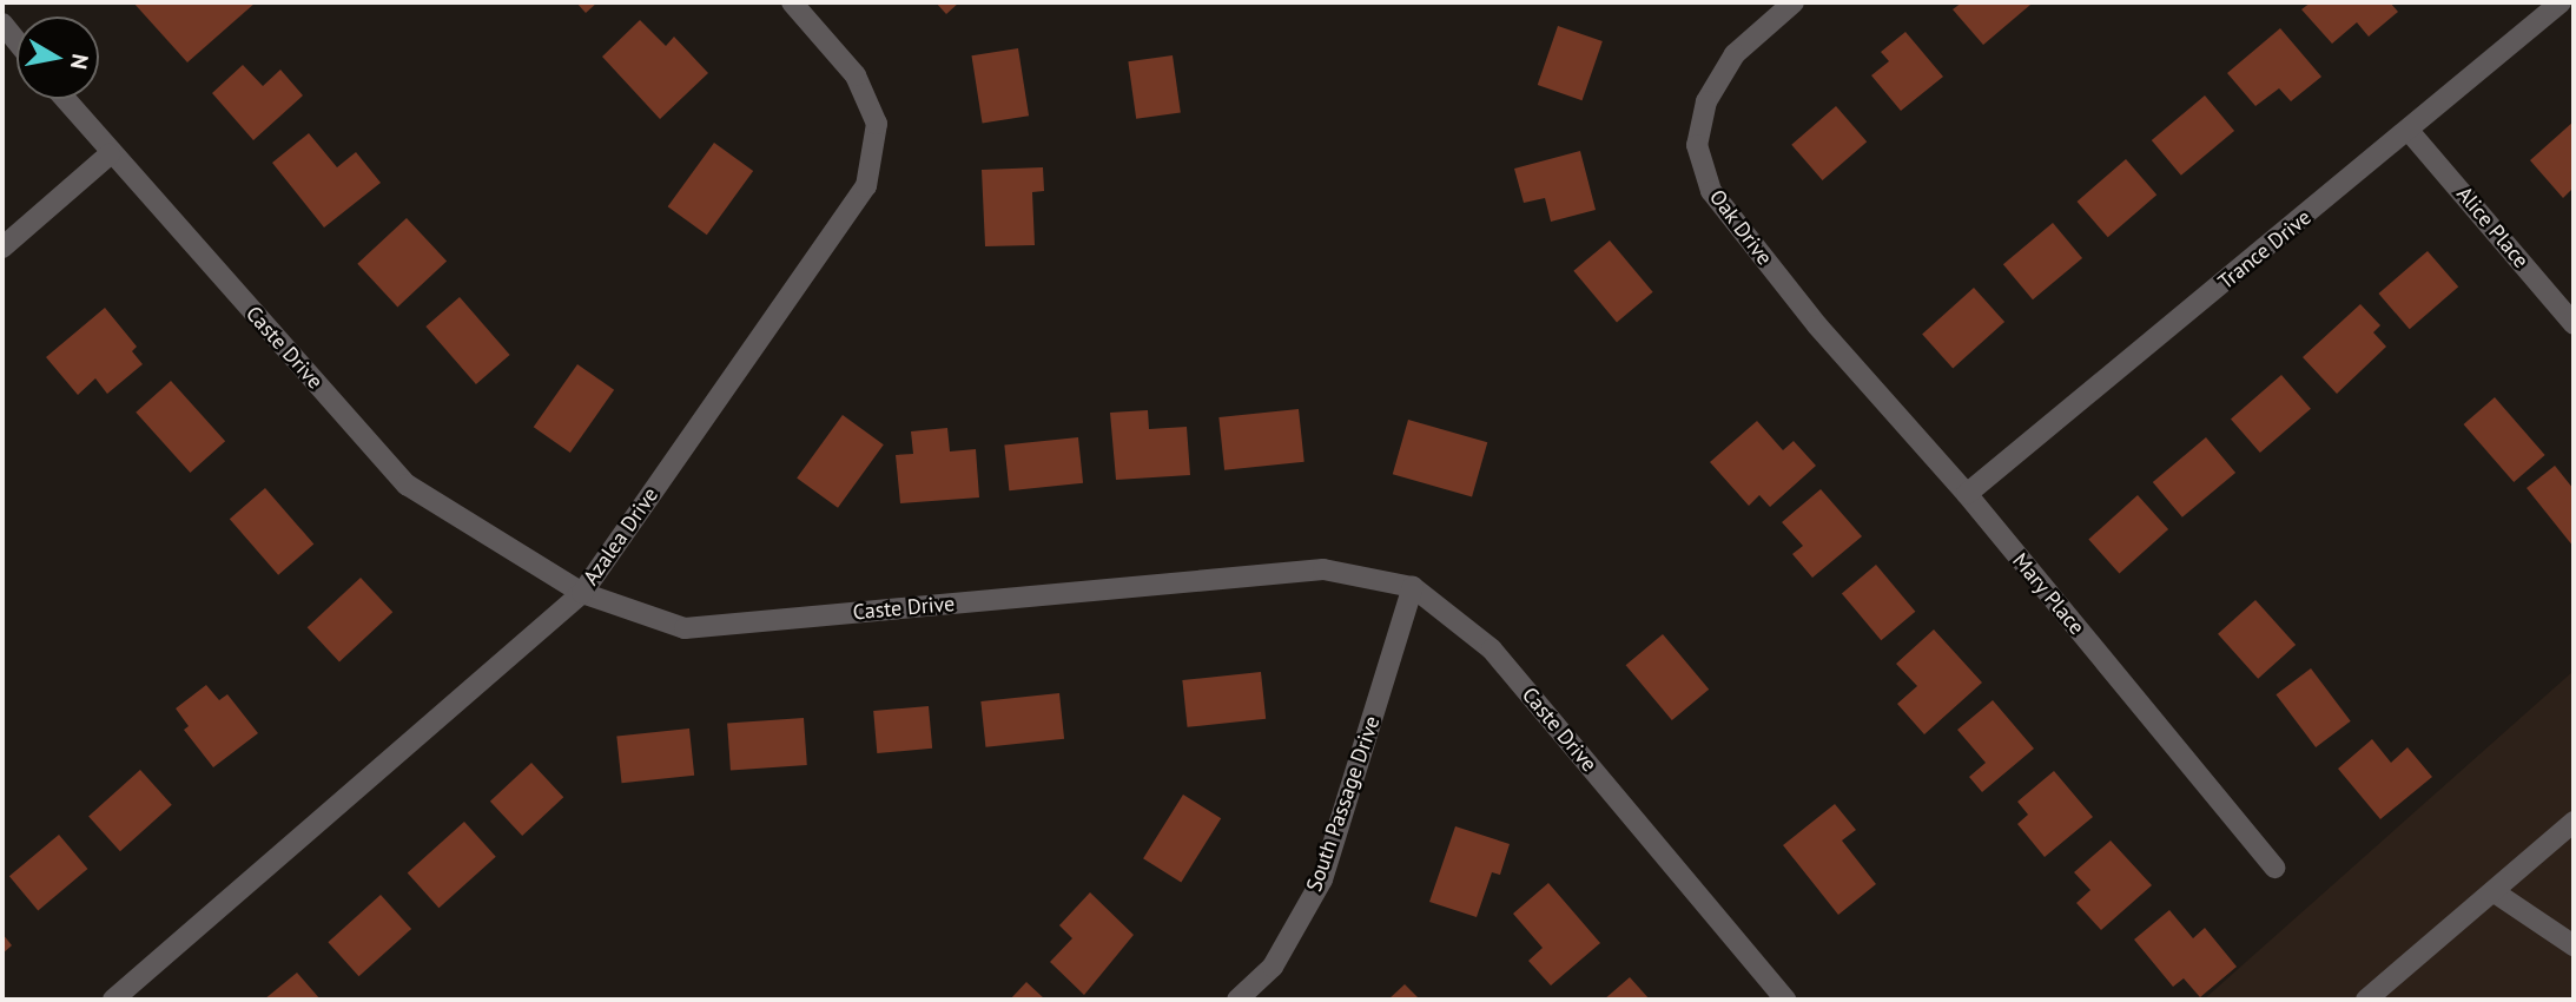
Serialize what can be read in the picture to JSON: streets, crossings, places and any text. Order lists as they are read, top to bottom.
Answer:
{
  "streets": {
    "street": [
      "Oak Drive",
      "Alice Place",
      "Trance Drive",
      "Caste Drive",
      "Azalea Drive",
      "Mary Place",
      "South Passage Drive"
    ]
  },
  "crossings": [
    ["Oak Drive", "Mary Place"],
    ["Alice Place", "Trance Drive"],
    ["Trance Drive", "Mary Place"],
    ["Caste Drive", "Azalea Drive"],
    ["Caste Drive", "South Passage Drive"]
  ],
  "north": "right"
}
